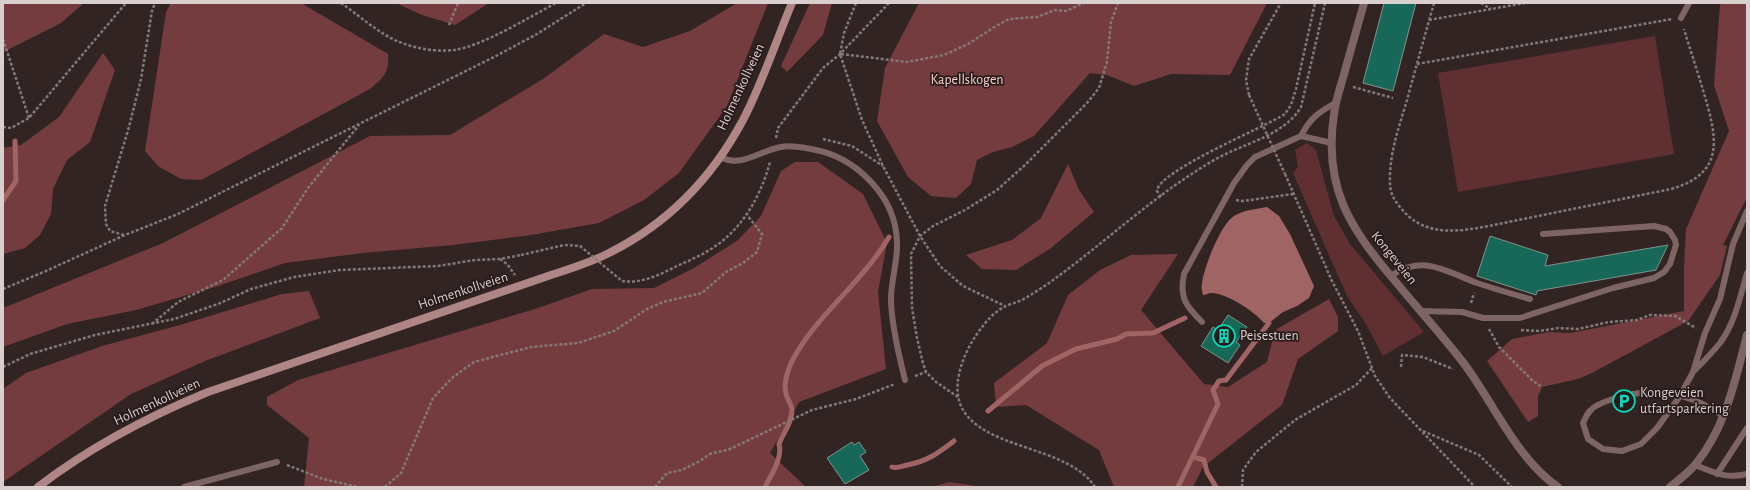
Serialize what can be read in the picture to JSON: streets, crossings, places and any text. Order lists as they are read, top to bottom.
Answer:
{
  "streets": {
    "main road": ["Holmenkollveien"],
    "street": ["Kongeveien"]
  },
  "parks": ["Kapellskogen"],
  "places": {
    "building": ["Peisestuen"],
    "parking": ["Kongeveien utfartsparkering"]
  }
}
